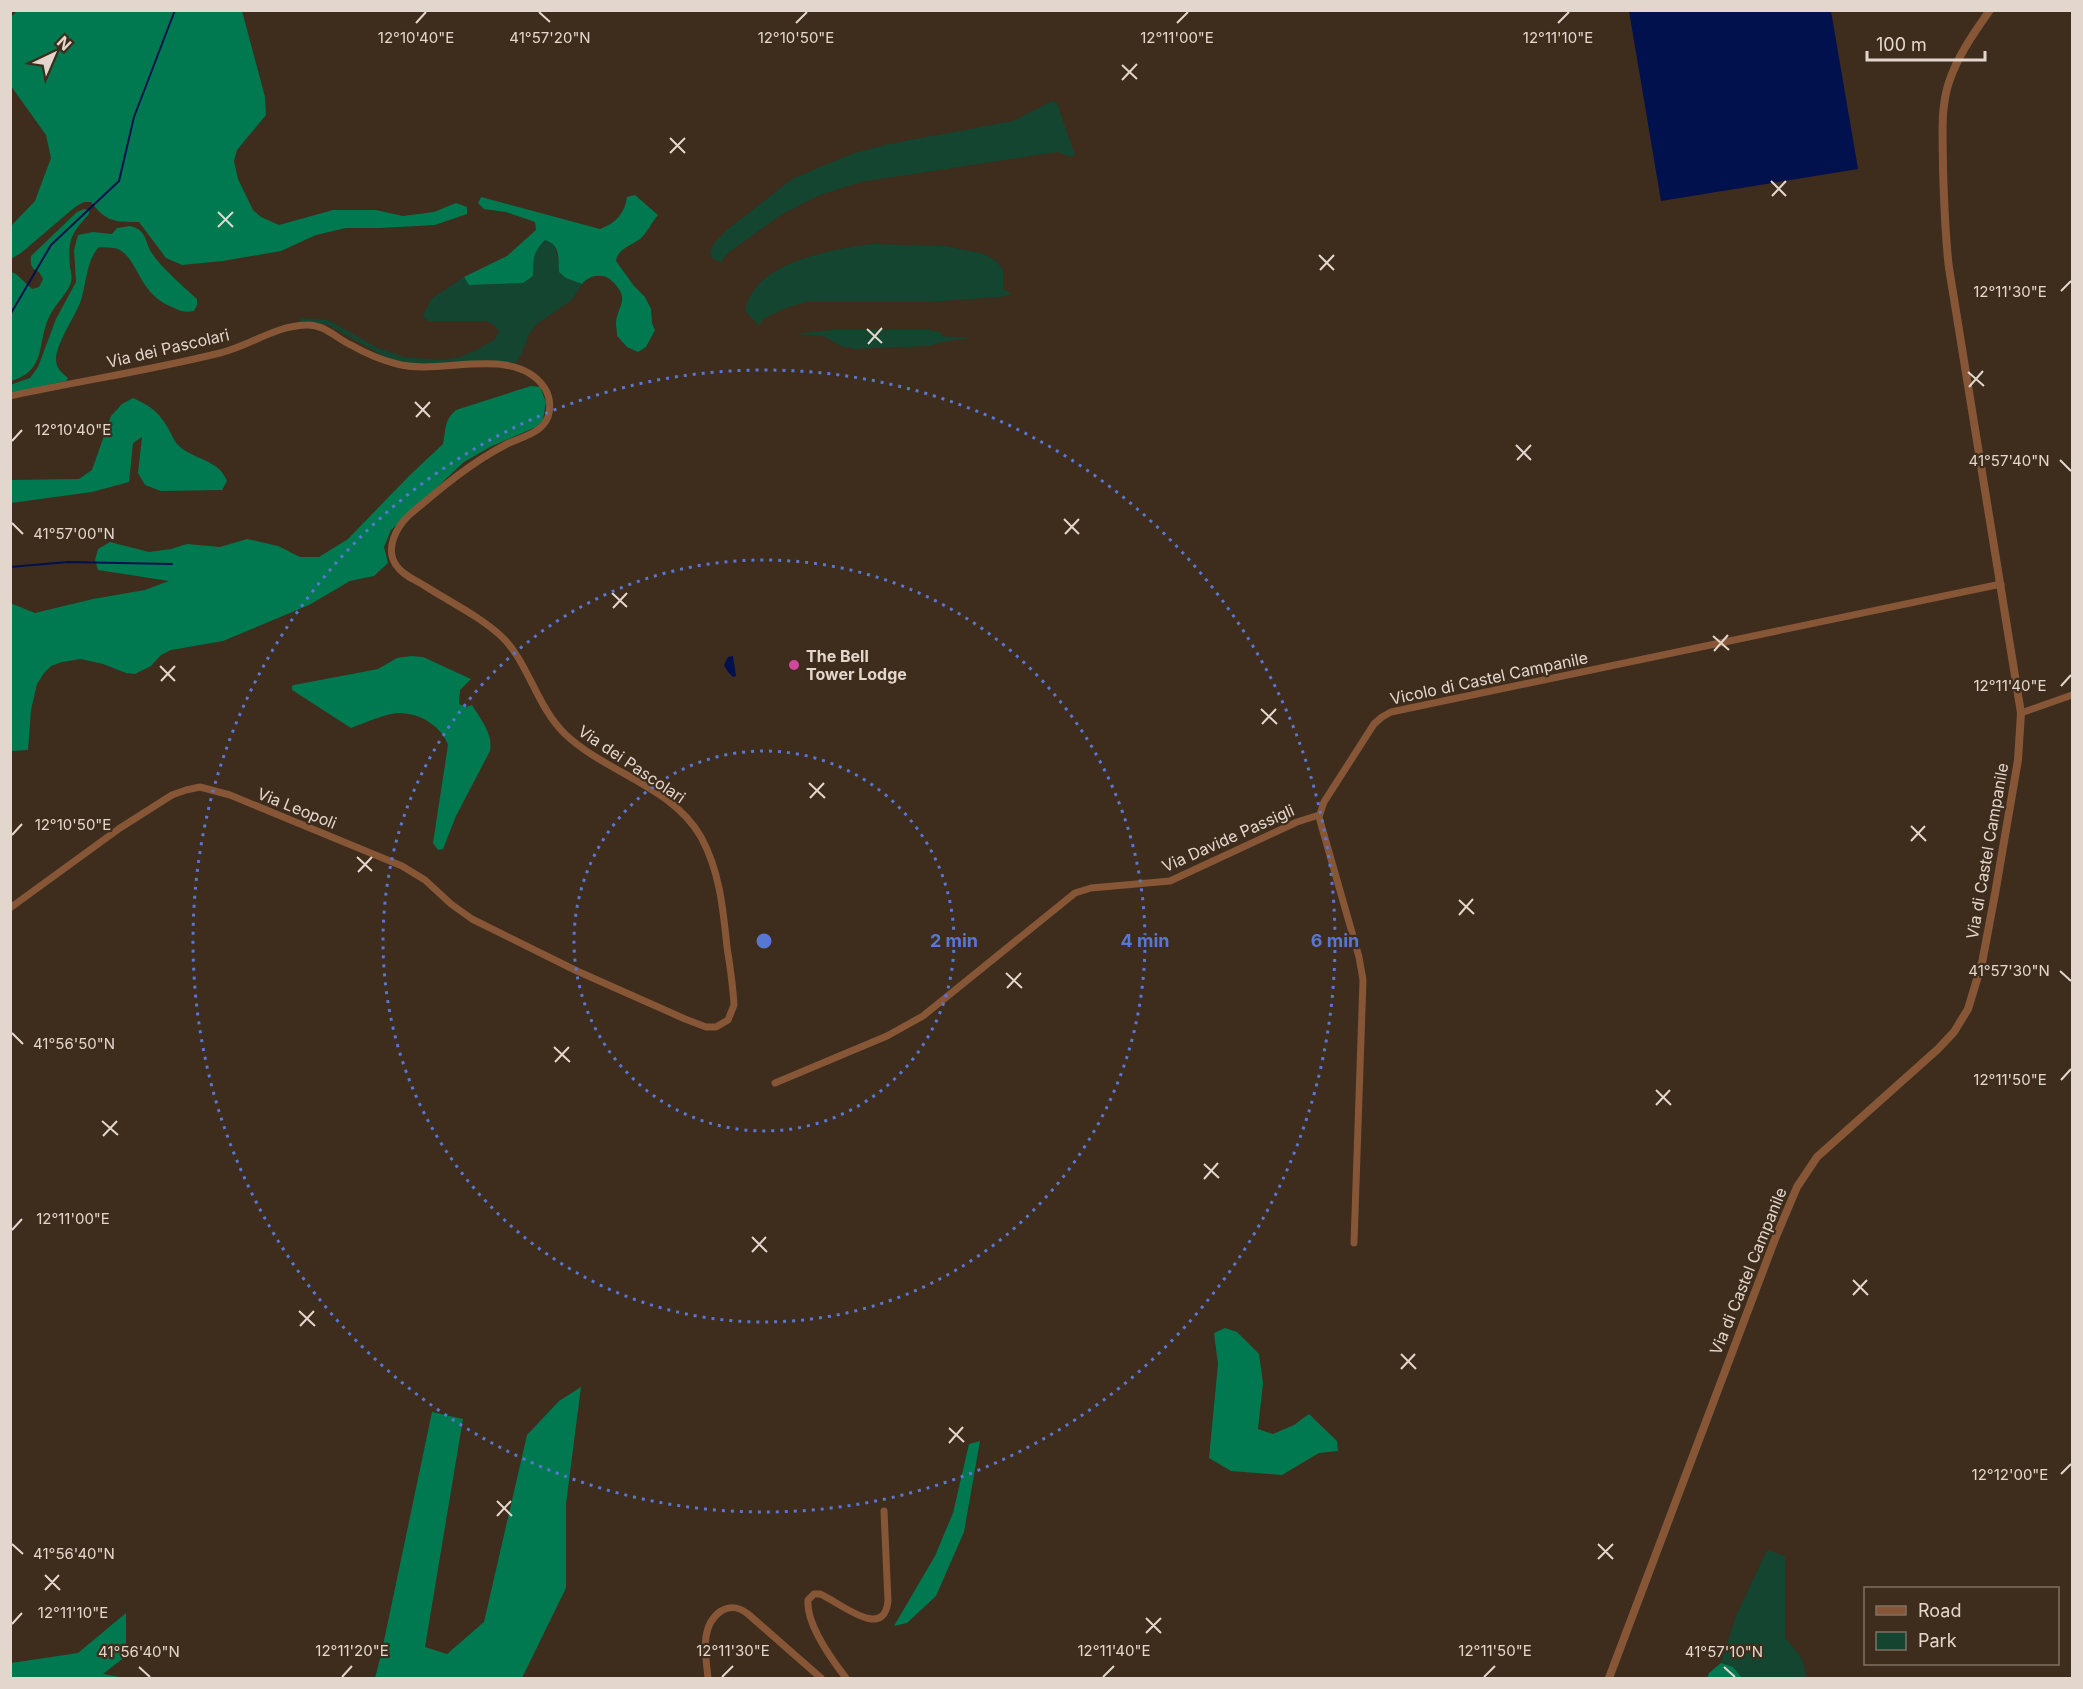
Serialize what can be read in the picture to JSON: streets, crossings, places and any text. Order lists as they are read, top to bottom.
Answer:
{
  "streets": {
    "street": [
      "Via dei Pascolari",
      "Vicolo di Castel Campanile",
      "Via Leopoli",
      "Via Davide Passigli",
      "Via di Castel Campanile"
    ]
  },
  "crossings": [
    ["Via dei Pascolari", "Via Leopoli"],
    ["Vicolo di Castel Campanile", "Via Davide Passigli"],
    ["Vicolo di Castel Campanile", "Via di Castel Campanile"]
  ],
  "places": ["The Bell Tower Lodge"],
  "legend": ["Road", "Park"],
  "scale_bar": "100 m",
  "north": "top right",
  "coordinates": [
    "41°57'20\"N",
    "12°10'40\"E",
    "12°10'50\"E",
    "12°11'00\"E",
    "12°11'10\"E",
    "12°11'30\"E",
    "41°57'40\"N",
    "41°57'00\"N",
    "12°11'40\"E",
    "41°57'30\"N",
    "41°56'50\"N",
    "12°11'50\"E",
    "12°12'00\"E",
    "41°56'40\"N",
    "12°11'20\"E",
    "41°57'10\"N"
  ],
  "rings": ["2 min", "4 min", "6 min"]
}
